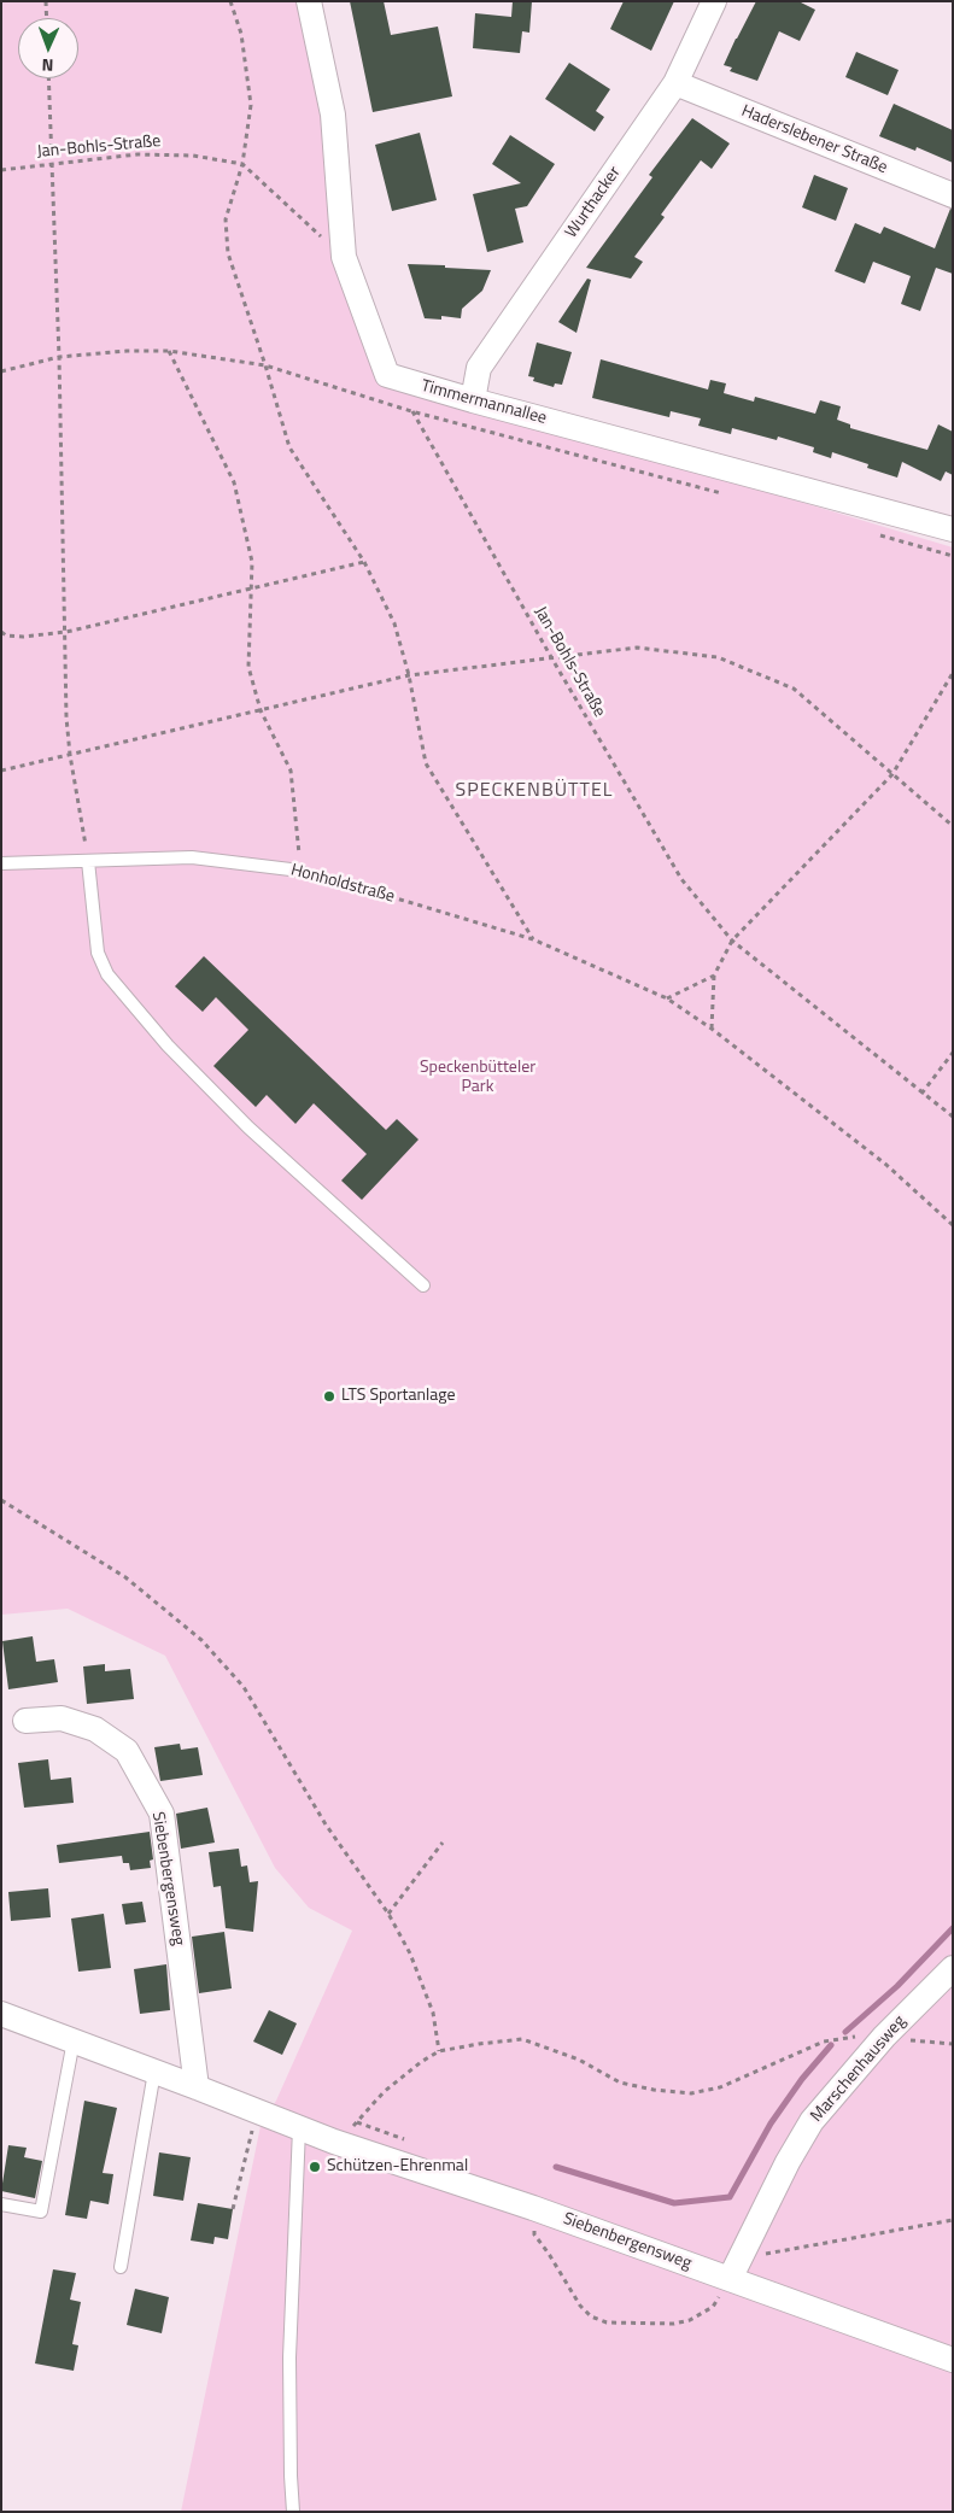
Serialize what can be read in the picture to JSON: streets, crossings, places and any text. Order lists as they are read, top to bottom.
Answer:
{
  "streets": {
    "street": [
      "Haderslebener Straße",
      "Wurthacker",
      "Timmermannallee",
      "Siebenbergensweg",
      "Marschenhausweg"
    ],
    "lane": ["Honholdstraße"],
    "path": ["Jan-Bohls-Straße"]
  },
  "crossings": [
    ["Haderslebener Straße", "Wurthacker"],
    ["Wurthacker", "Timmermannallee"],
    ["Siebenbergensweg", "Marschenhausweg"]
  ],
  "districts": ["SPECKENBÜTTEL"],
  "parks": ["Speckenbütteler Park"],
  "places": ["LTS Sportanlage", "Schützen-Ehrenmal"],
  "north": "bottom"
}
